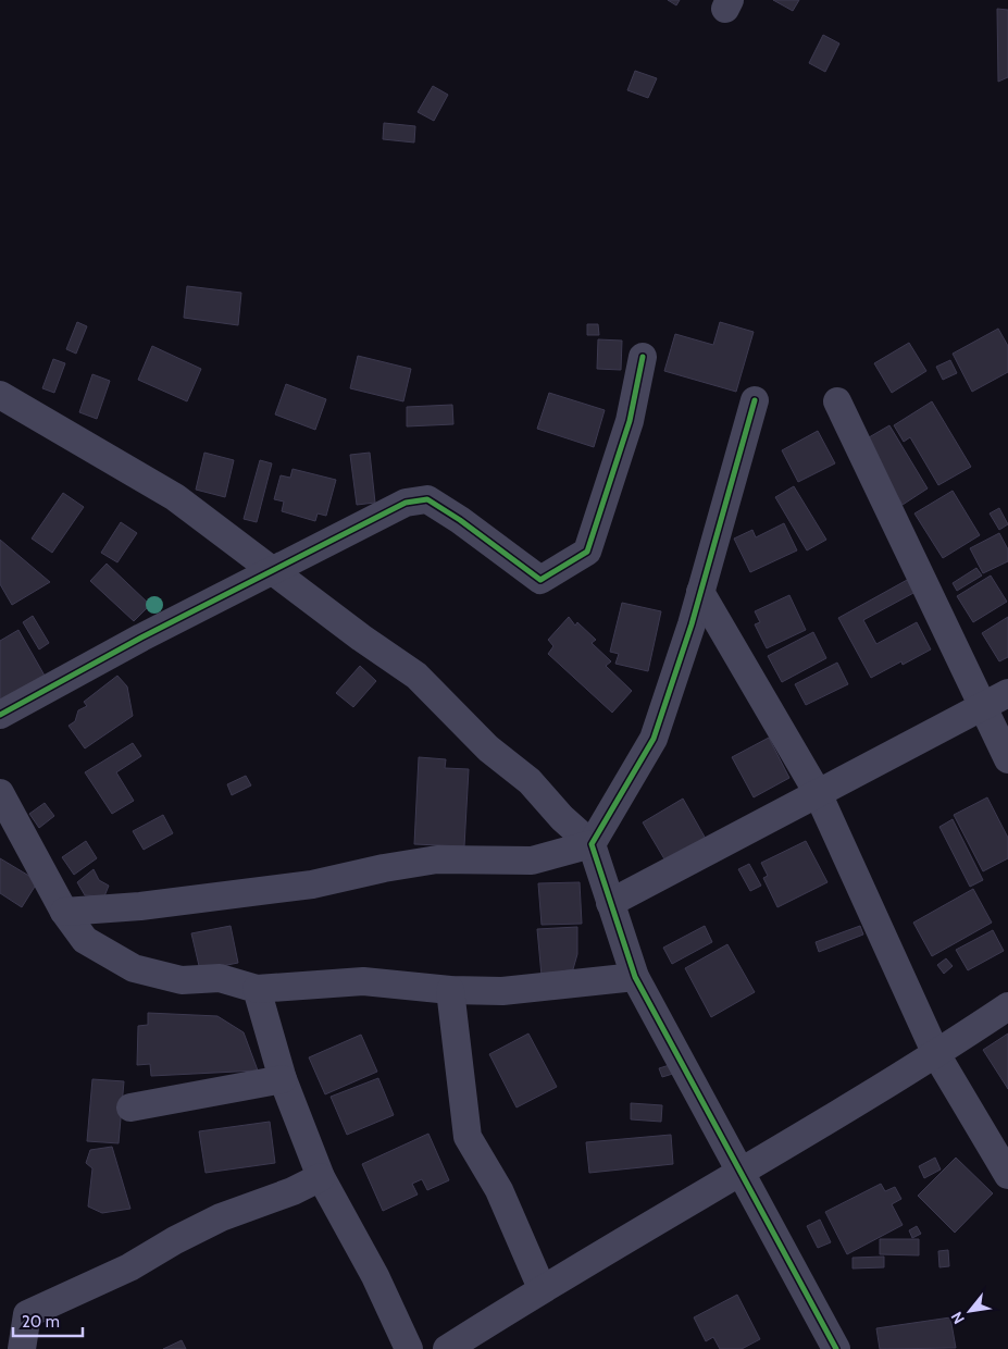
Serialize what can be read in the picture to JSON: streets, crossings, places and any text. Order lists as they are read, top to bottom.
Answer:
{
  "scale_bar": "20 m",
  "north": "bottom left"
}
